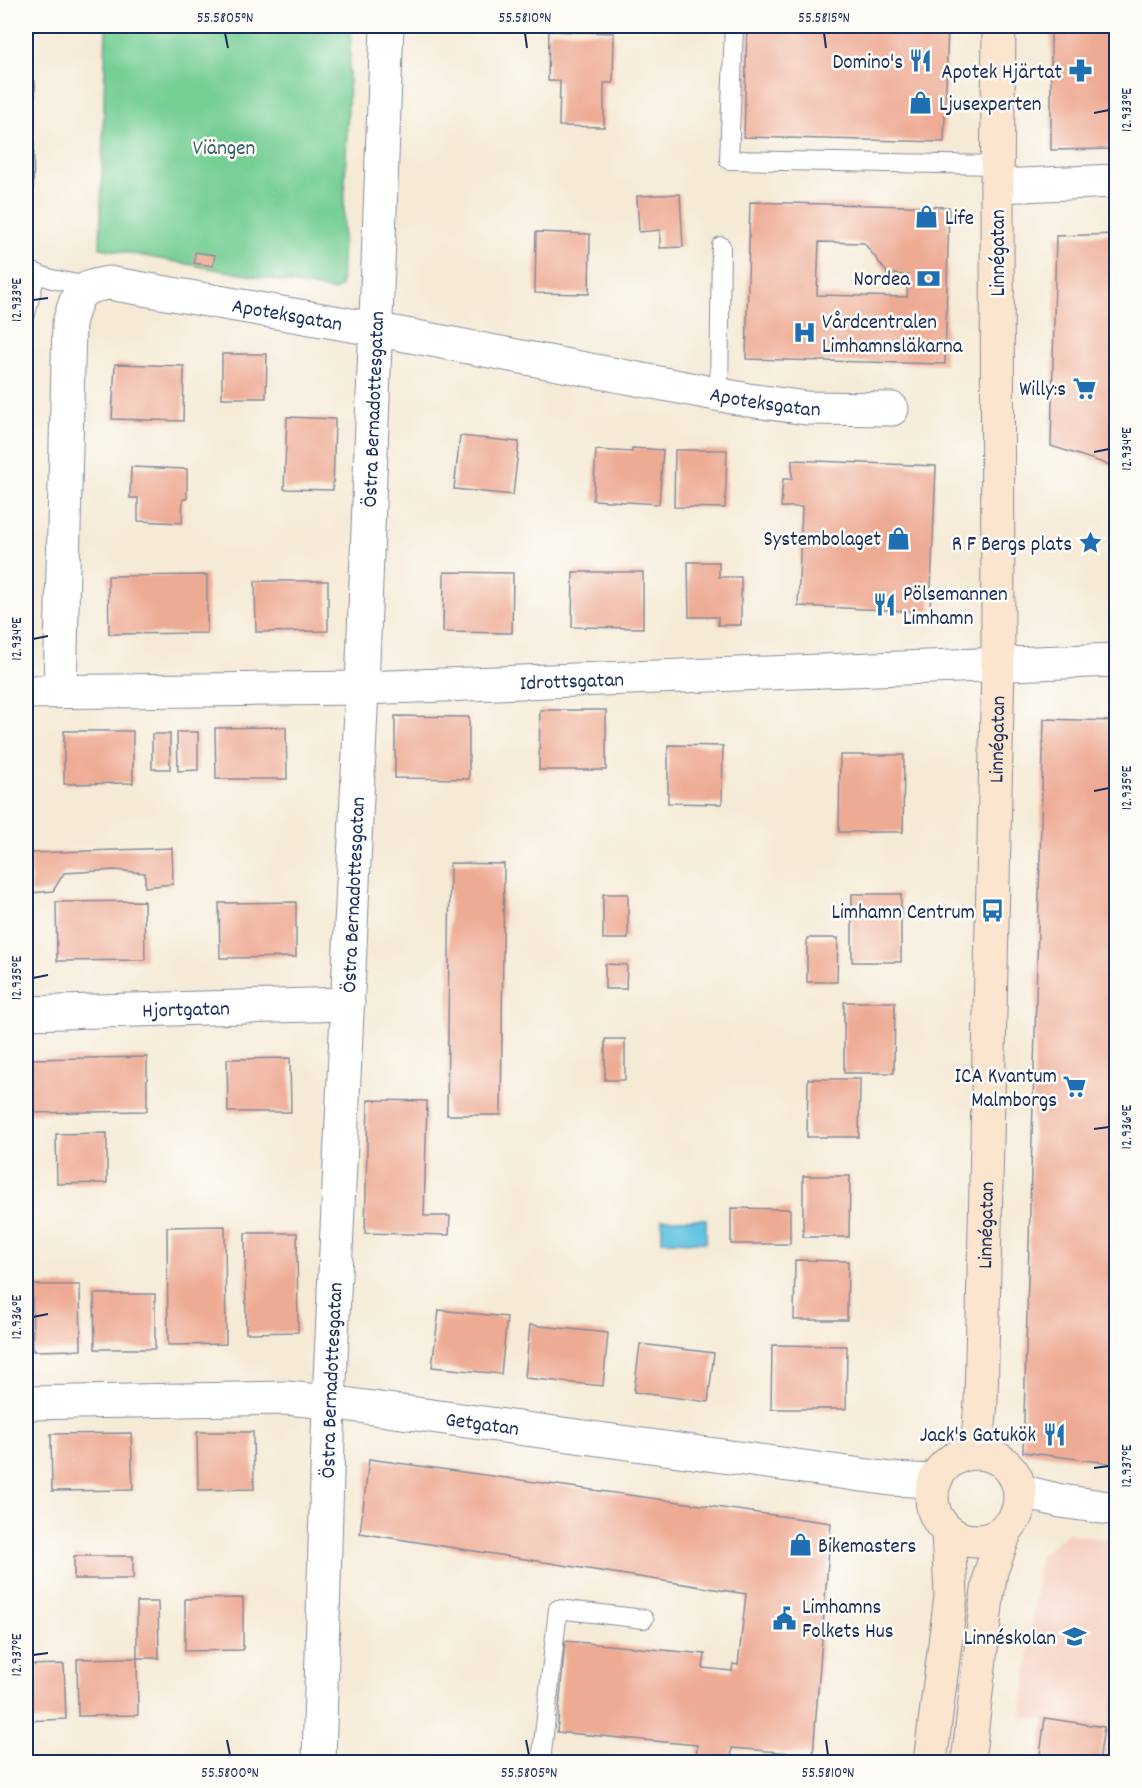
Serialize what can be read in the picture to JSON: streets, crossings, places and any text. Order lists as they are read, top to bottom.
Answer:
{
  "streets": {
    "street": [
      "Linnégatan",
      "Apoteksgatan",
      "Östra Bernadottesgatan",
      "Idrottsgatan",
      "Hjortgatan",
      "Getgatan"
    ]
  },
  "crossings": [
    ["Linnégatan", "Idrottsgatan"],
    ["Linnégatan", "Getgatan"],
    ["Apoteksgatan", "Östra Bernadottesgatan"],
    ["Östra Bernadottesgatan", "Idrottsgatan"],
    ["Östra Bernadottesgatan", "Hjortgatan"],
    ["Östra Bernadottesgatan", "Getgatan"]
  ],
  "parks": ["Viängen"],
  "places": {
    "restaurant": ["Domino's", "Pölsemannen Limhamn", "Jack's Gatukök"],
    "pharmacy": ["Apotek Hjärtat"],
    "shop": [
      "Ljusexperten",
      "Life",
      "Systembolaget",
      "Bikemasters"
    ],
    "bank": ["Nordea"],
    "hospital": ["Vårdcentralen Limhamnsläkarna"],
    "supermarket": ["Willy:s", "ICA Kvantum Malmborgs"],
    "place": ["R F Bergs plats"],
    "bus stop": ["Limhamn Centrum"],
    "public building": ["Limhamns Folkets Hus"],
    "school or university": ["Linnéskolan"]
  },
  "coordinates": [
    "55.5805°N",
    "55.5810°N",
    "55.5815°N",
    "12.933°E",
    "12.934°E",
    "12.935°E",
    "12.936°E",
    "12.937°E",
    "55.5800°N"
  ]
}
